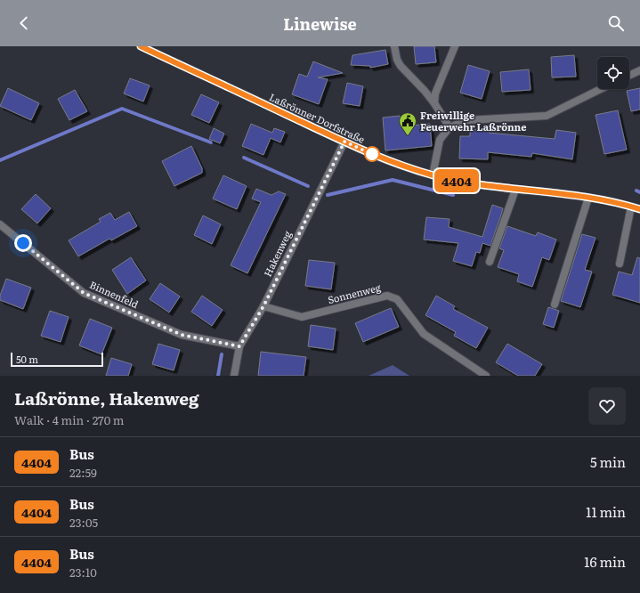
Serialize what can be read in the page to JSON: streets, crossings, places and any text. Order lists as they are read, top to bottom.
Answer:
{
  "streets": {
    "street": [
      "Laßrönner Dorfstraße",
      "Hakenweg",
      "Sonnenweg",
      "Binnenfeld"
    ]
  },
  "crossings": [
    ["Laßrönner Dorfstraße", "Hakenweg"],
    ["Hakenweg", "Sonnenweg"],
    ["Hakenweg", "Binnenfeld"]
  ],
  "places": {
    "public building": ["Freiwillige Feuerwehr Laßrönne"]
  },
  "lines": ["bus line 4404"],
  "scale_bar": "50 m",
  "page": {
    "header": "Linewise",
    "on_map": "4404",
    "scale": "50 m",
    "heading": ["Laßrönne, Hakenweg", "Walk · 4 min · 270 m"],
    "list": [
      {
        "mark": "4404",
        "name": "Bus",
        "note": "22:59",
        "value": "5 min"
      },
      {
        "mark": "4404",
        "name": "Bus",
        "note": "23:05",
        "value": "11 min"
      },
      {
        "mark": "4404",
        "name": "Bus",
        "note": "23:10",
        "value": "16 min"
      }
    ]
  }
}
